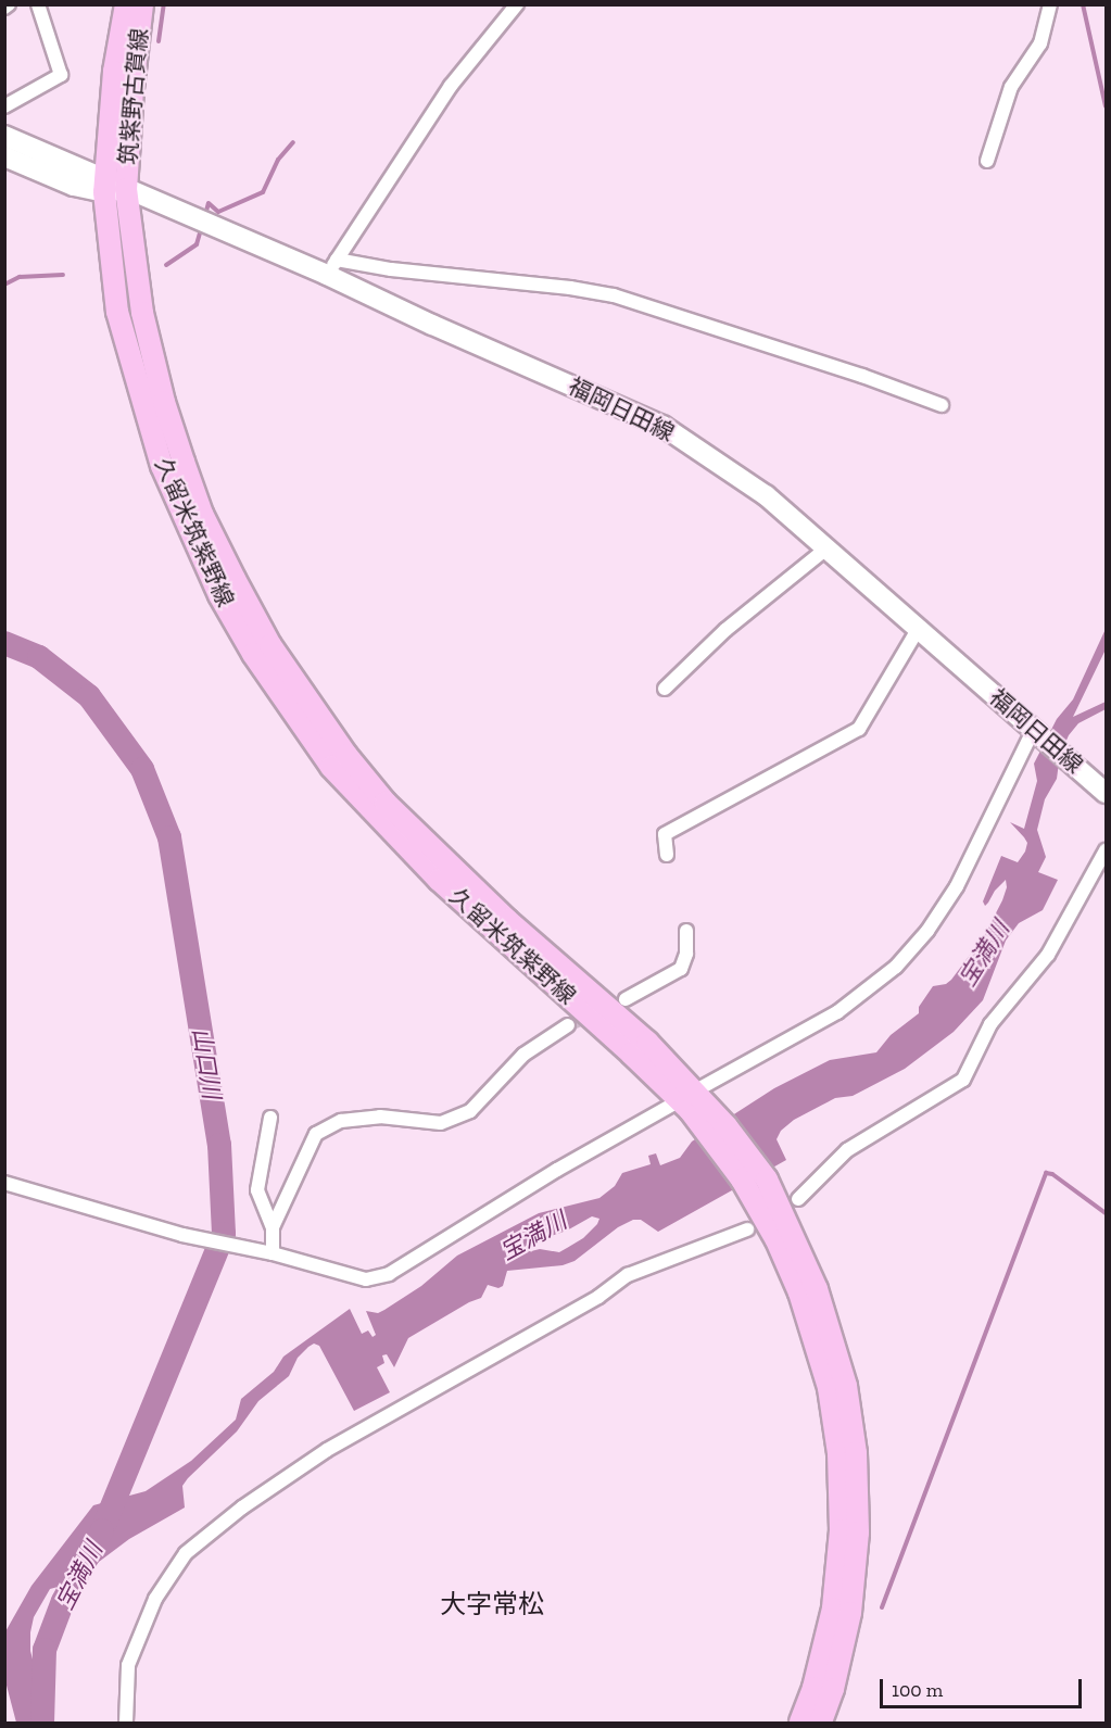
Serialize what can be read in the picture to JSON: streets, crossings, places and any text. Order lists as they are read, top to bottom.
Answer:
{
  "streets": {
    "main road": ["筑紫野古賀線", "福岡日田線", "久留米筑紫野線"]
  },
  "crossings": [
    ["筑紫野古賀線", "福岡日田線"],
    ["筑紫野古賀線", "久留米筑紫野線"],
    ["福岡日田線", "久留米筑紫野線"]
  ],
  "districts": ["大字常松"],
  "water": ["宝満川", "山口川"],
  "scale_bar": "100 m"
}
